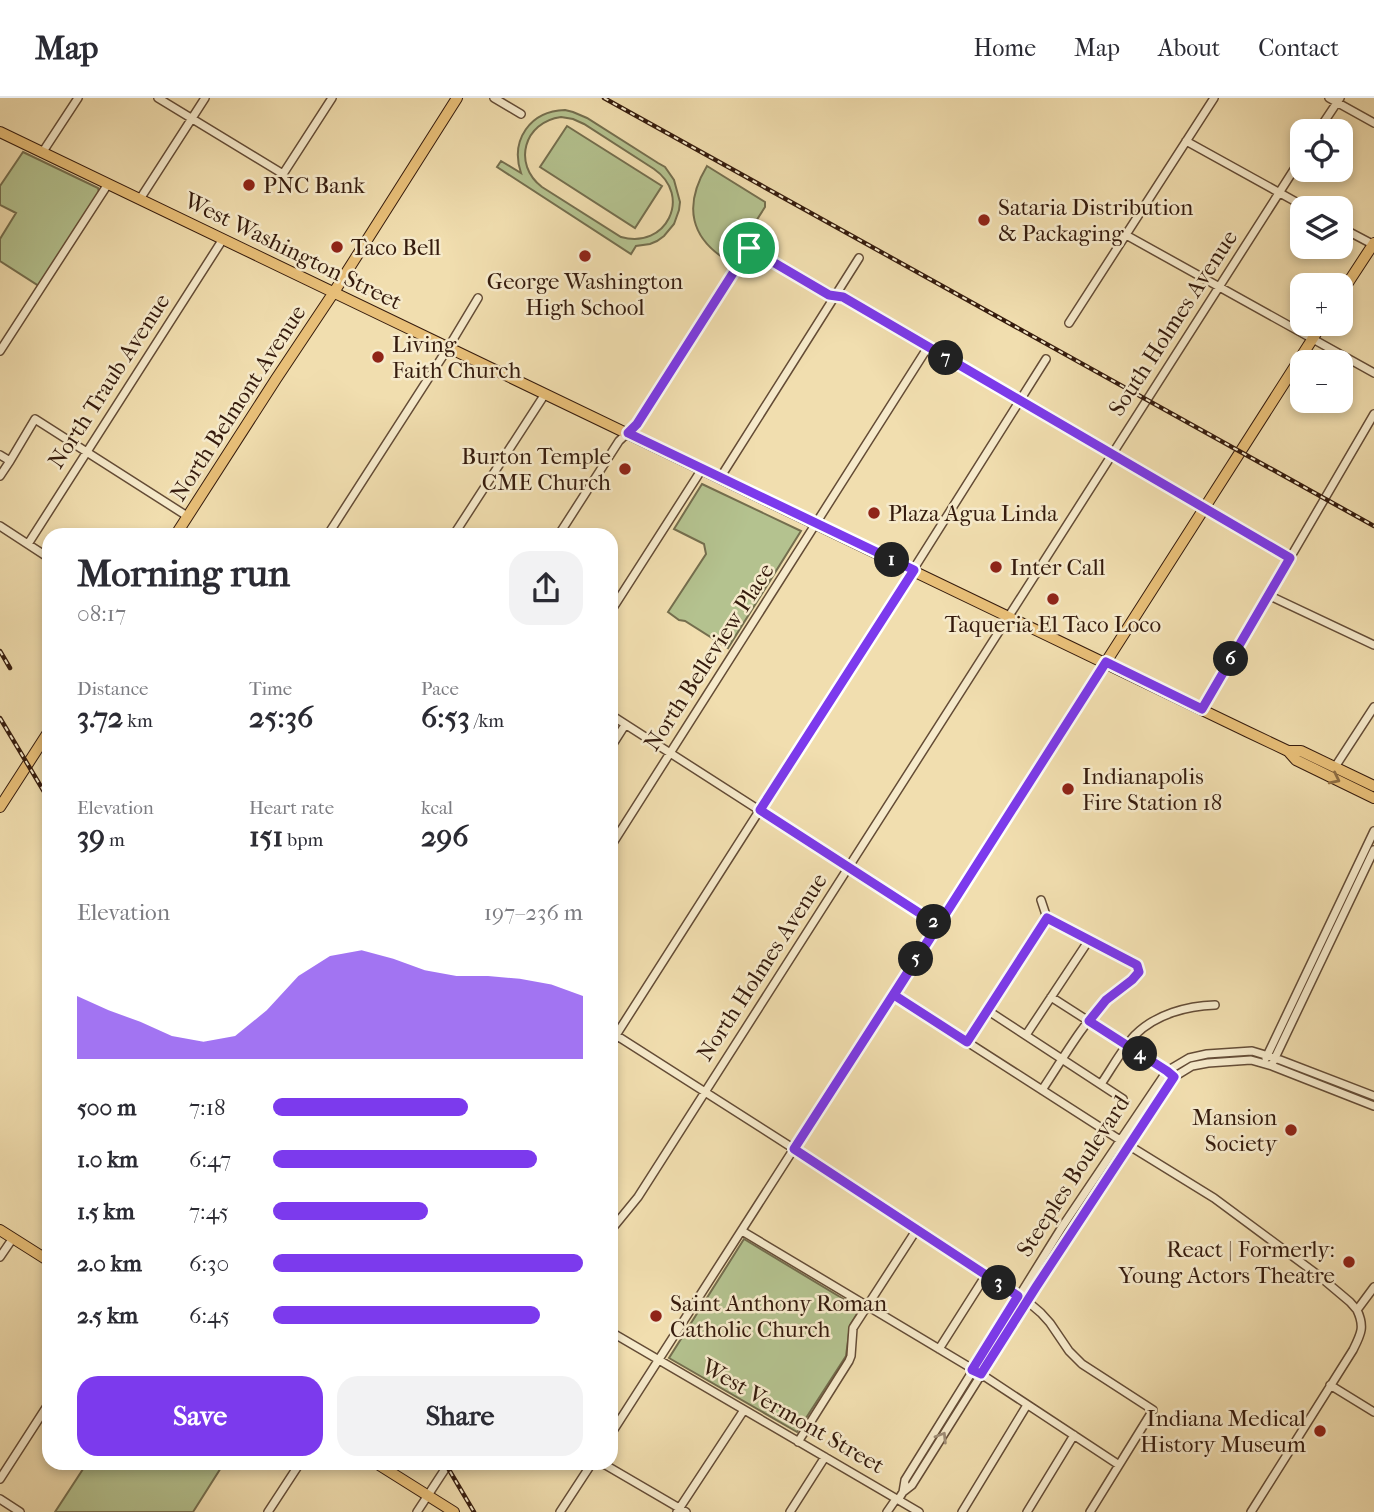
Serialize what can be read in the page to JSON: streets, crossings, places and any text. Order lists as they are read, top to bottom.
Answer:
{
  "streets": {
    "main road": ["West Washington Street", "North Belmont Avenue"],
    "street": [
      "South Holmes Avenue",
      "North Traub Avenue",
      "North Belleview Place",
      "North Holmes Avenue",
      "Steeples Boulevard",
      "West Vermont Street"
    ]
  },
  "crossings": [
    ["West Washington Street", "South Holmes Avenue"],
    ["West Washington Street", "North Traub Avenue"],
    ["West Washington Street", "North Belmont Avenue"],
    ["West Washington Street", "North Belleview Place"],
    ["West Washington Street", "North Holmes Avenue"],
    ["South Holmes Avenue", "North Holmes Avenue"],
    ["Steeples Boulevard", "West Vermont Street"]
  ],
  "places": [
    "PNC Bank",
    "Sataria Distribution & Packaging",
    "Taco Bell",
    "George Washington High School",
    "Living Faith Church",
    "Burton Temple CME Church",
    "Plaza Agua Linda",
    "Inter Call",
    "Taqueria El Taco Loco",
    "Indianapolis Fire Station 18",
    "Mansion Society",
    "React | Formerly: Young Actors Theatre",
    "Saint Anthony Roman Catholic Church",
    "Indiana Medical History Museum"
  ],
  "page": {
    "header": "Map",
    "nav": [
      "Home",
      "Map",
      "About",
      "Contact"
    ],
    "map_buttons": ["+", "−"],
    "pins": [
      "7",
      "1",
      "6",
      "2",
      "5",
      "4",
      "3"
    ],
    "heading": ["Morning run", "08:17"],
    "stats": [
      ["Distance", "3.72 km"],
      ["Time", "25:36"],
      ["Pace", "6:53 /km"],
      ["Elevation", "39 m"],
      ["Heart rate", "151 bpm"],
      ["kcal", "296"]
    ],
    "chart": ["Elevation", "197–236 m"],
    "list": [
      {
        "name": "500 m",
        "note": "7:18"
      },
      {
        "name": "1.0 km",
        "note": "6:47"
      },
      {
        "name": "1.5 km",
        "note": "7:45"
      },
      {
        "name": "2.0 km",
        "note": "6:30"
      },
      {
        "name": "2.5 km",
        "note": "6:45"
      }
    ],
    "buttons": ["Save", "Share"]
  }
}
